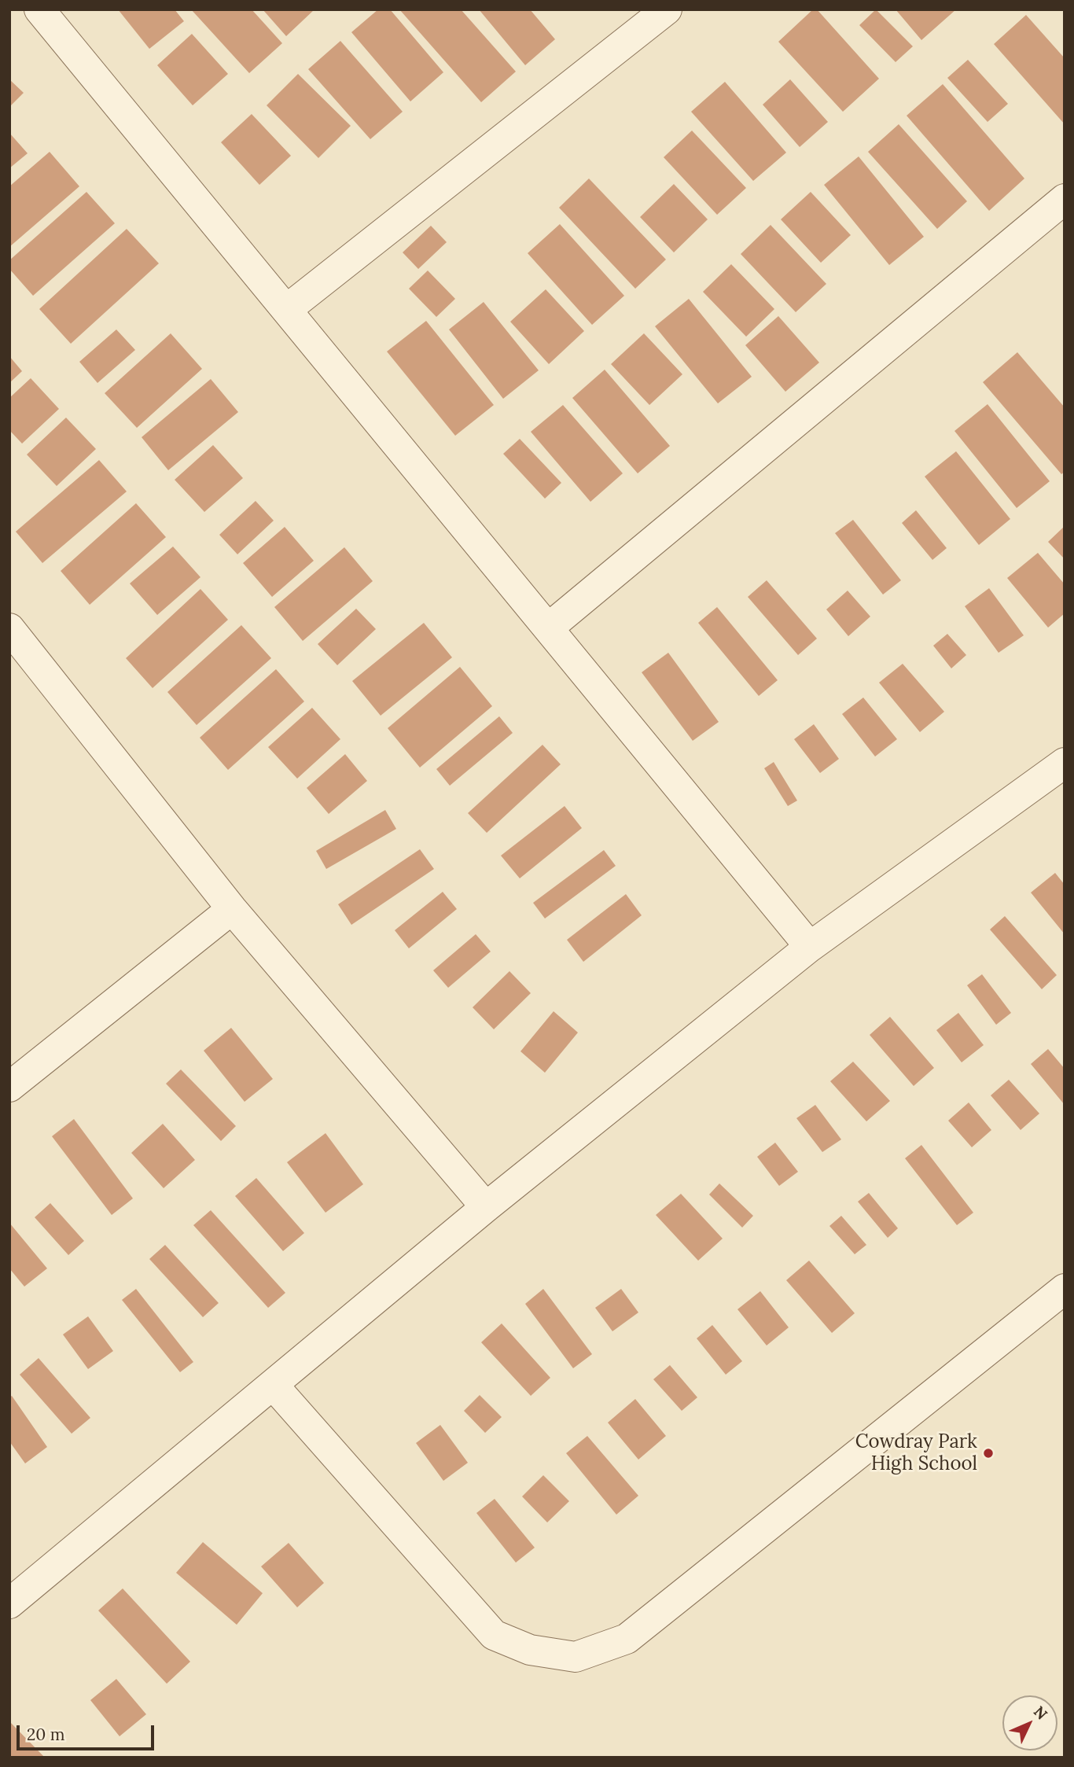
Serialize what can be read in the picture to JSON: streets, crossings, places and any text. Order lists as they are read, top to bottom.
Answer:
{
  "places": ["Cowdray Park High School"],
  "scale_bar": "20 m",
  "north": "top right"
}
